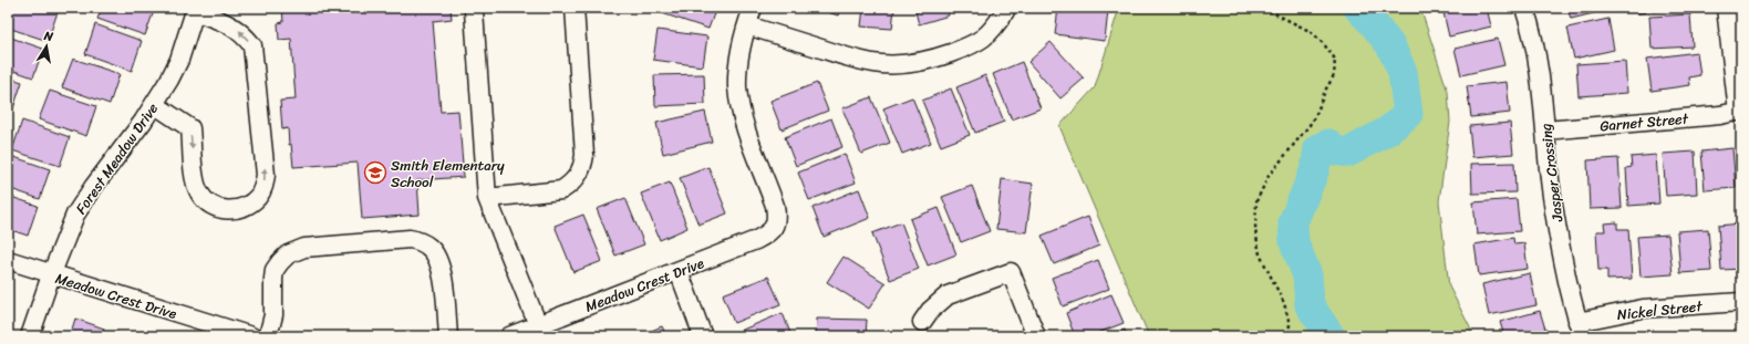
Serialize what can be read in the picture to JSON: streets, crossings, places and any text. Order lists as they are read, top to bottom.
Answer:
{
  "streets": {
    "street": [
      "Garnet Street",
      "Forest Meadow Drive",
      "Jasper Crossing",
      "Meadow Crest Drive",
      "Nickel Street"
    ]
  },
  "crossings": [
    ["Garnet Street", "Jasper Crossing"],
    ["Forest Meadow Drive", "Meadow Crest Drive"],
    ["Jasper Crossing", "Nickel Street"]
  ],
  "places": {
    "school or university": ["Smith Elementary School"]
  },
  "north": "top"
}
